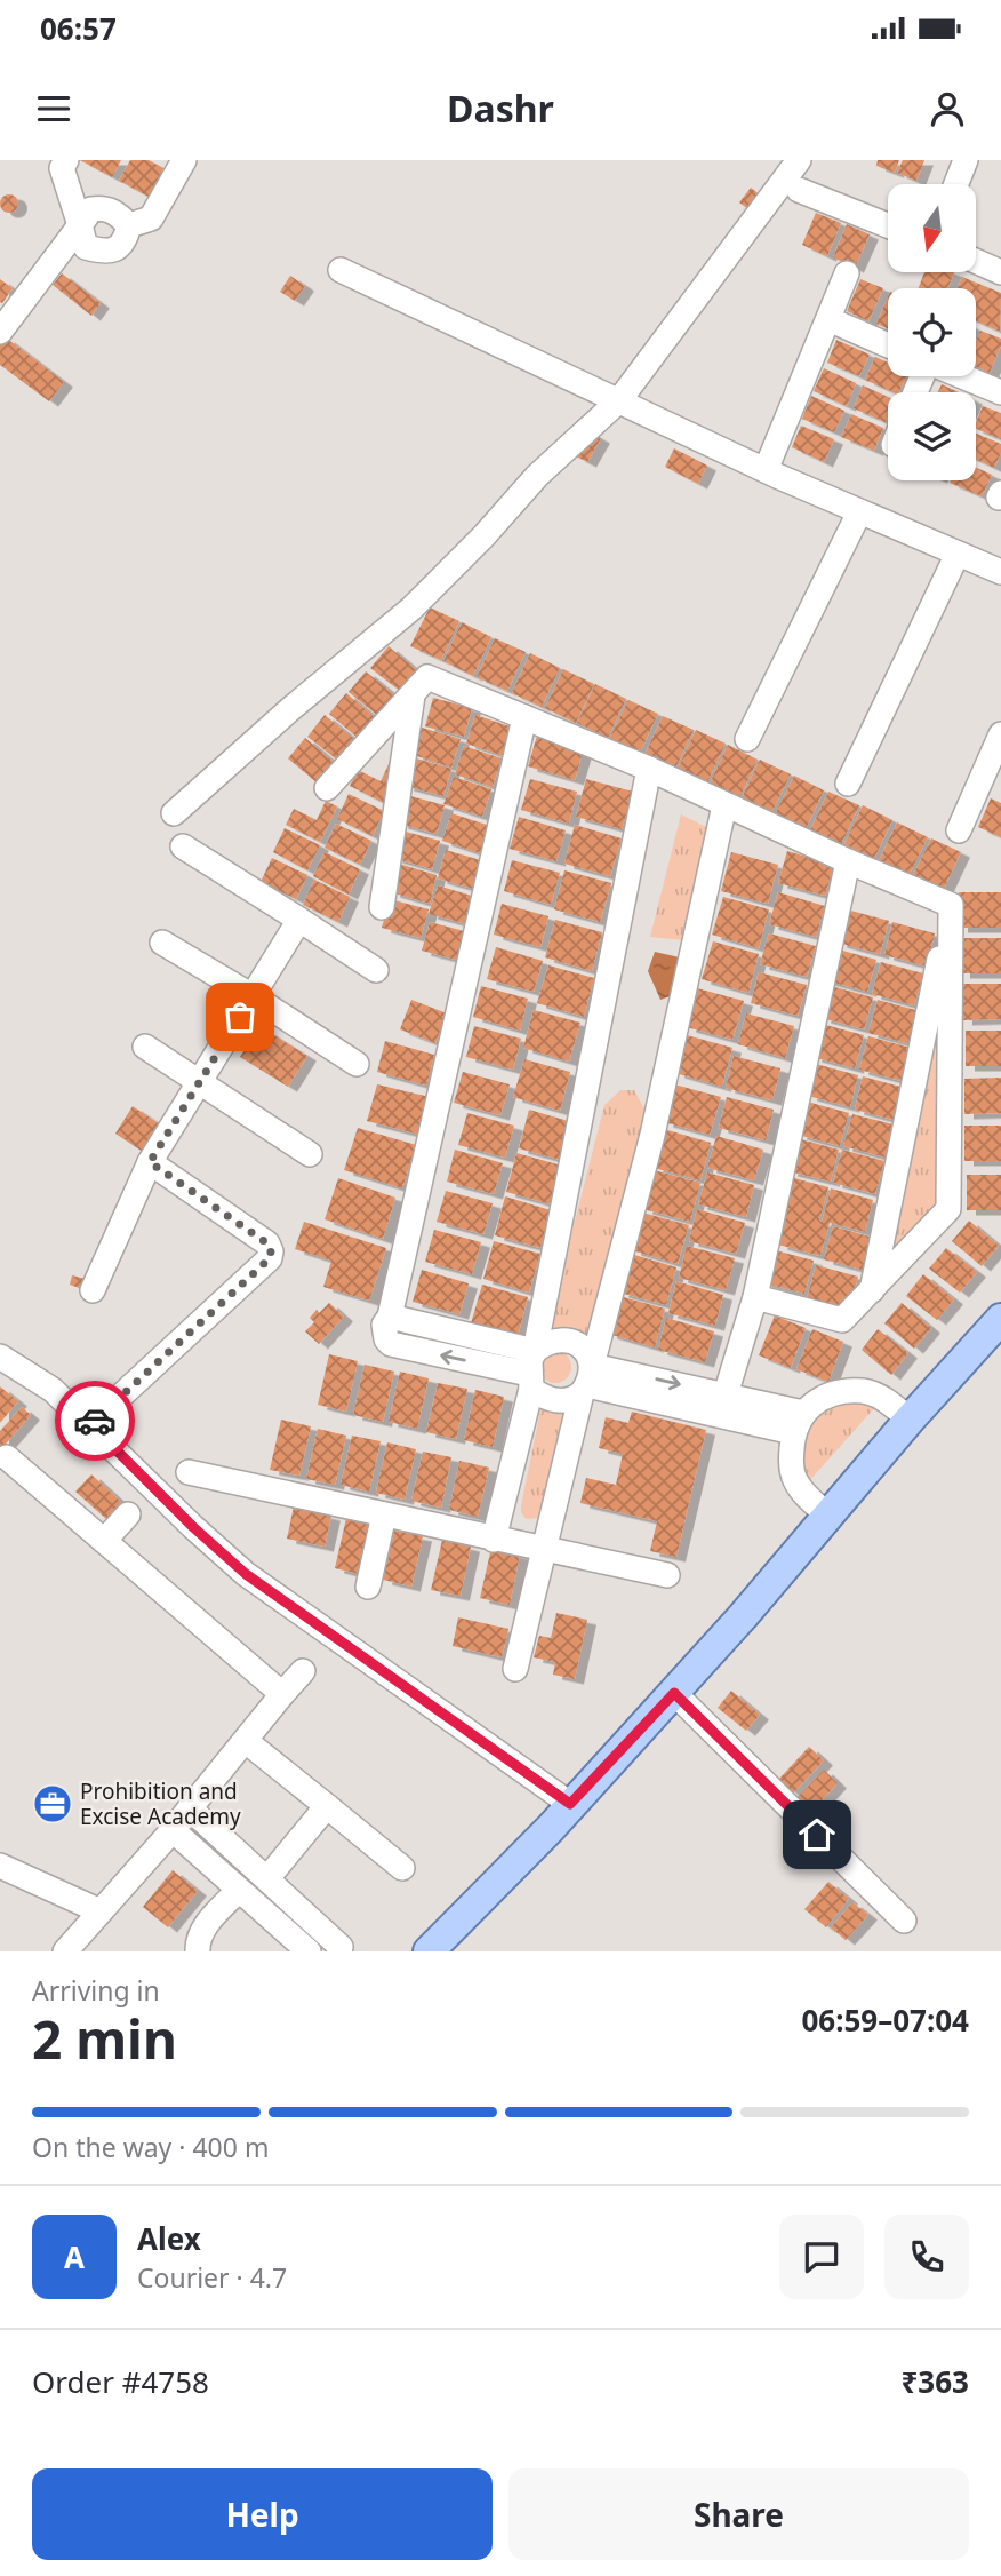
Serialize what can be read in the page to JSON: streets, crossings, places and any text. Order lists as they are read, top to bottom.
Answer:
{
  "places": {
    "office": ["Prohibition and Excise Academy"]
  },
  "north": "bottom",
  "page": {
    "status": "06:57",
    "header": "Dashr",
    "heading": ["2 min", "Arriving in", "06:59–07:04"],
    "panel": [
      "Alex",
      "Courier · 4.7",
      "Order #4758",
      "₹363"
    ],
    "bar": "On the way · 400 m",
    "round": "A",
    "buttons": ["Help", "Share"]
  }
}
